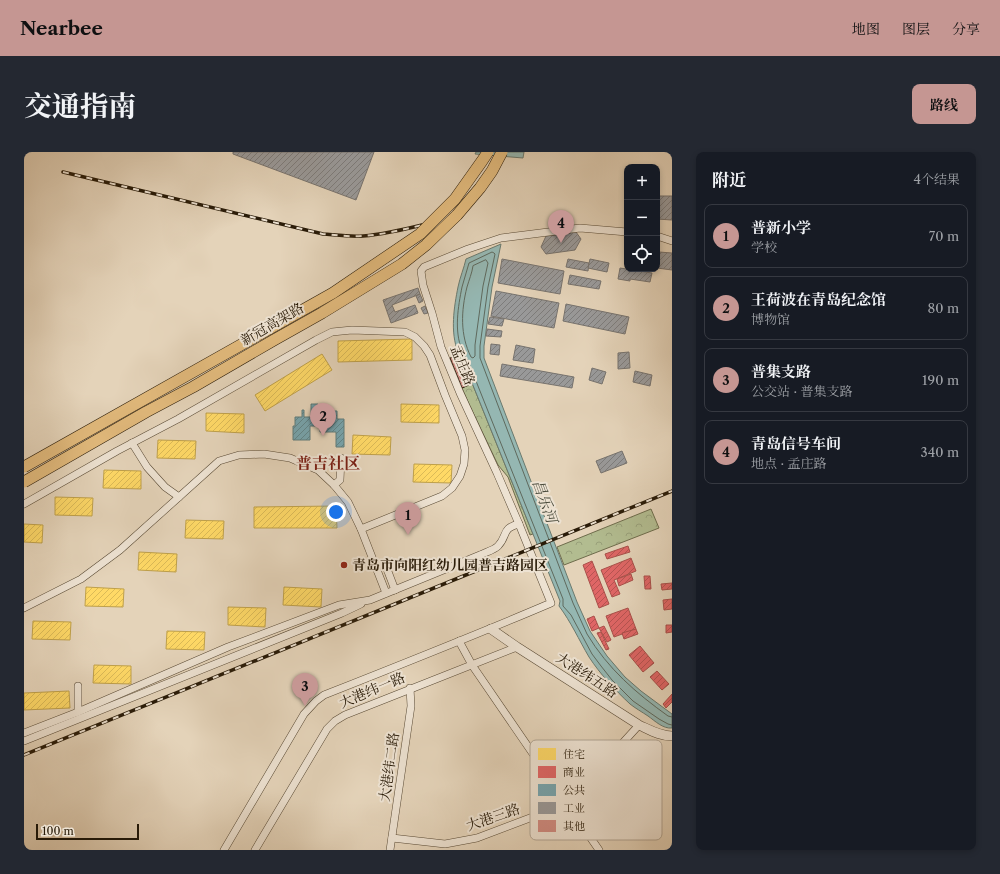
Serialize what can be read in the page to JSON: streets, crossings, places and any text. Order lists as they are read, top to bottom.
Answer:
{
  "streets": {
    "highway": ["新冠高架路"],
    "street": [
      "孟庄路",
      "大港纬五路",
      "大港纬一路",
      "大港纬二路",
      "大港三路"
    ]
  },
  "crossings": [
    ["孟庄路", "大港纬五路"],
    ["大港纬五路", "大港纬一路"],
    ["大港纬五路", "大港三路"],
    ["大港纬一路", "大港纬二路"],
    ["大港纬二路", "大港三路"]
  ],
  "districts": ["普吉社区"],
  "water": ["昌乐河"],
  "places": ["青岛市向阳红幼儿园普吉路园区"],
  "legend": [
    "住宅",
    "商业",
    "公共",
    "工业",
    "其他"
  ],
  "scale_bar": "100 m",
  "page": {
    "header": "Nearbee",
    "nav": ["地图", "图层", "分享"],
    "title": "交通指南",
    "buttons": "路线",
    "heading": ["附近", "4个结果"],
    "map_buttons": ["+", "−"],
    "list": [
      {
        "mark": "1",
        "name": "普新小学",
        "note": "学校",
        "value": "70 m"
      },
      {
        "mark": "2",
        "name": "王荷波在青岛纪念馆",
        "note": "博物馆",
        "value": "80 m"
      },
      {
        "mark": "3",
        "name": "普集支路",
        "note": "公交站 · 普集支路",
        "value": "190 m"
      },
      {
        "mark": "4",
        "name": "青岛信号车间",
        "note": "地点 · 孟庄路",
        "value": "340 m"
      }
    ],
    "pins": [
      "4",
      "2",
      "1",
      "3"
    ],
    "scale": "100 m"
  }
}
